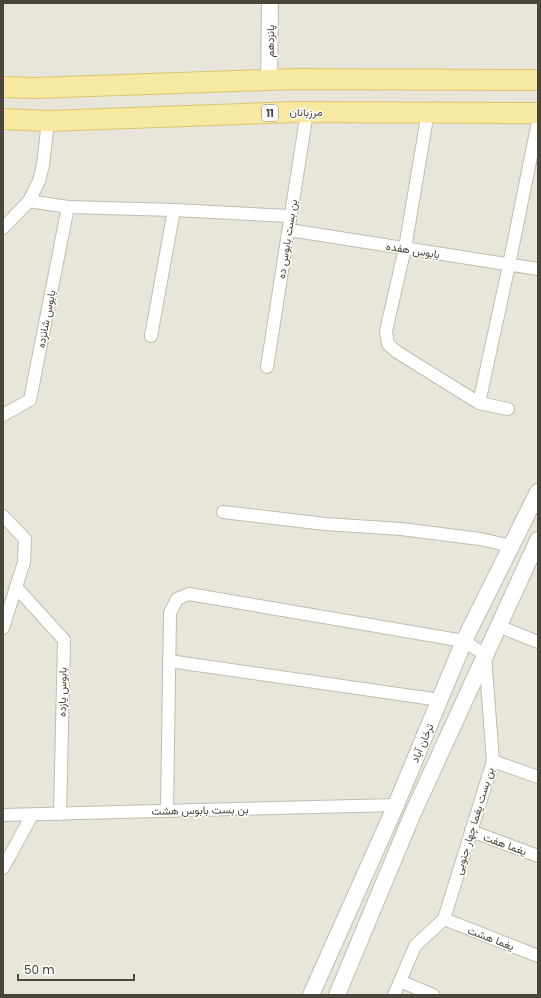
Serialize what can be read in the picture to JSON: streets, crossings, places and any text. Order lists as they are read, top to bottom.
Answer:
{
  "streets": {
    "main road": ["مرزبانان", "11"],
    "street": [
      "پانزدهم",
      "بن بست بابوس ده",
      "بابوس هفده",
      "بابوس شانزده",
      "بابوس یازده",
      "ترخان آباد",
      "بن بست بابوس هشت",
      "بن بست یغما چهار جنوبی",
      "یغما هفت",
      "یغما هشت"
    ]
  },
  "crossings": [
    ["مرزبانان", "بن بست بابوس ده"],
    ["بن بست بابوس ده", "بابوس هفده"],
    ["بابوس یازده", "بن بست بابوس هشت"],
    ["ترخان آباد", "بن بست بابوس هشت"],
    ["ترخان آباد", "بن بست یغما چهار جنوبی"],
    ["بن بست یغما چهار جنوبی", "یغما هفت"],
    ["بن بست یغما چهار جنوبی", "یغما هشت"]
  ],
  "scale_bar": "50 m"
}
